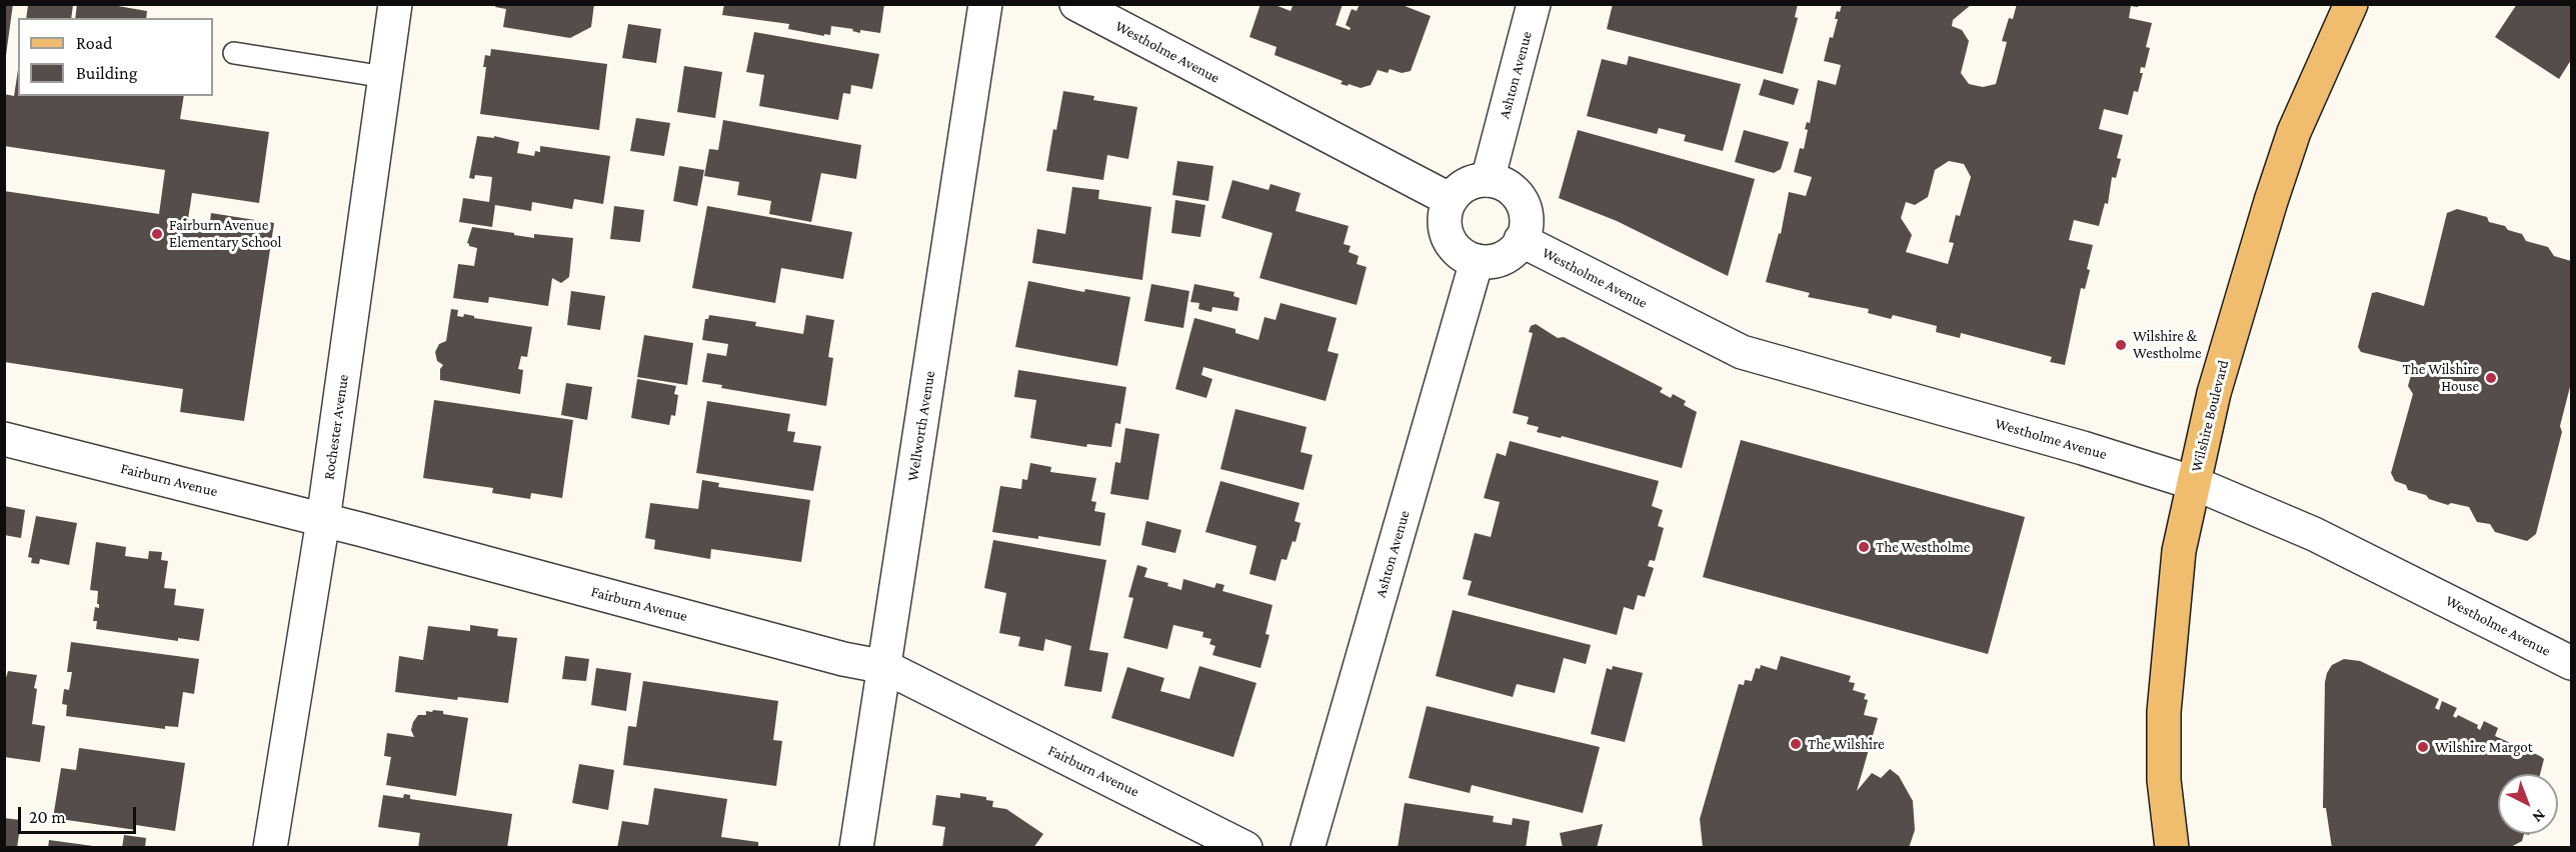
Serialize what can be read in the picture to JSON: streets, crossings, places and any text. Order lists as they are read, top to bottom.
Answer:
{
  "streets": {
    "main road": ["Wilshire Boulevard"],
    "street": [
      "Westholme Avenue",
      "Ashton Avenue",
      "Wellworth Avenue",
      "Rochester Avenue",
      "Fairburn Avenue"
    ]
  },
  "crossings": [
    ["Westholme Avenue", "Ashton Avenue"],
    ["Westholme Avenue", "Wilshire Boulevard"],
    ["Wellworth Avenue", "Fairburn Avenue"],
    ["Rochester Avenue", "Fairburn Avenue"]
  ],
  "places": [
    "Fairburn Avenue Elementary School",
    "Wilshire & Westholme",
    "The Wilshire House",
    "The Westholme",
    "The Wilshire",
    "Wilshire Margot"
  ],
  "legend": ["Road", "Building"],
  "scale_bar": "20 m",
  "north": "bottom right"
}
